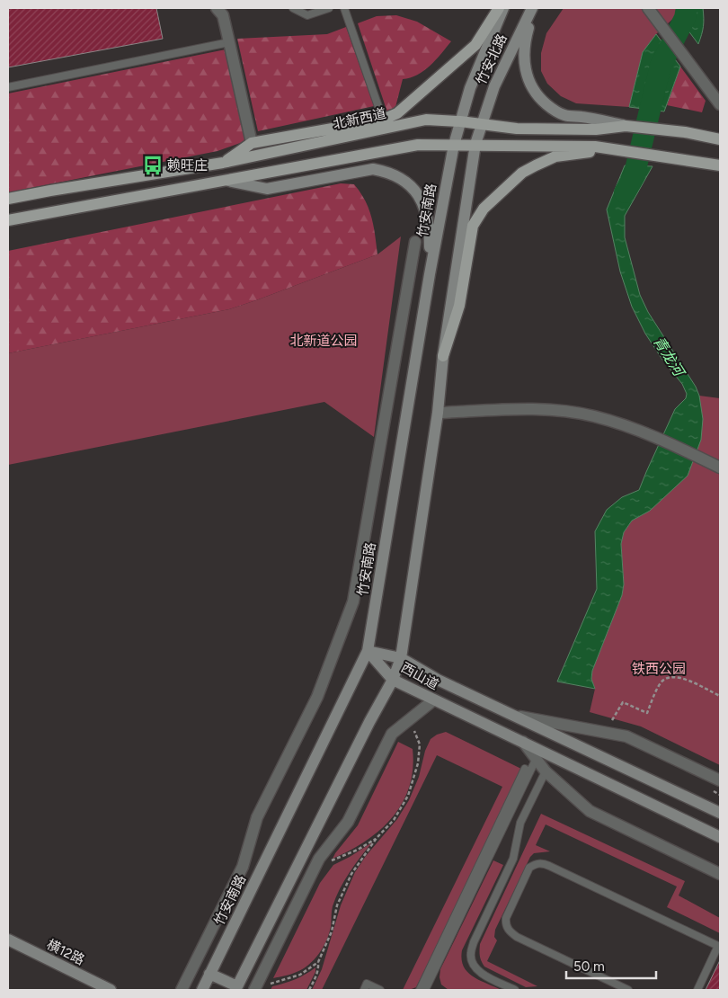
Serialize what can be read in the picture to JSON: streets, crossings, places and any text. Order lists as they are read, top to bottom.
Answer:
{
  "streets": {
    "main road": [
      "竹安北路",
      "北新西道",
      "竹安南路",
      "西山道",
      "横12路"
    ]
  },
  "crossings": [
    ["竹安北路", "北新西道"],
    ["竹安北路", "竹安南路"],
    ["北新西道", "竹安南路"],
    ["竹安南路", "西山道"]
  ],
  "water": ["青龙河"],
  "parks": ["北新道公园", "铁西公园"],
  "places": {
    "bus stop": ["赖旺庄"]
  },
  "scale_bar": "50 m"
}
